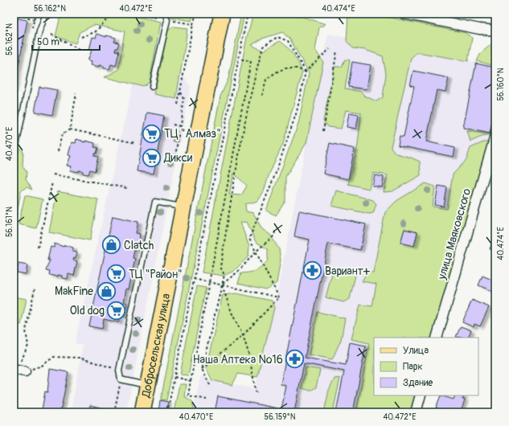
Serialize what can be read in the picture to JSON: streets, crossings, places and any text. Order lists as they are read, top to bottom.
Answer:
{
  "streets": {
    "main road": ["Добросельская улица"],
    "street": ["улица Маяковского"]
  },
  "places": {
    "supermarket": [
      "ТЦ \"Алмаз\"",
      "Дикси",
      "ТЦ \"Район\"",
      "Old dog"
    ],
    "shop": ["Clatch", "MakFine"],
    "pharmacy": ["Вариант+", "Наша Аптека №16"]
  },
  "legend": ["Улица", "Парк", "Здание"],
  "scale_bar": "50 m",
  "coordinates": [
    "56.162°N",
    "40.472°E",
    "40.474°E",
    "56.160°N",
    "40.470°E",
    "56.161°N",
    "56.159°N"
  ]
}
